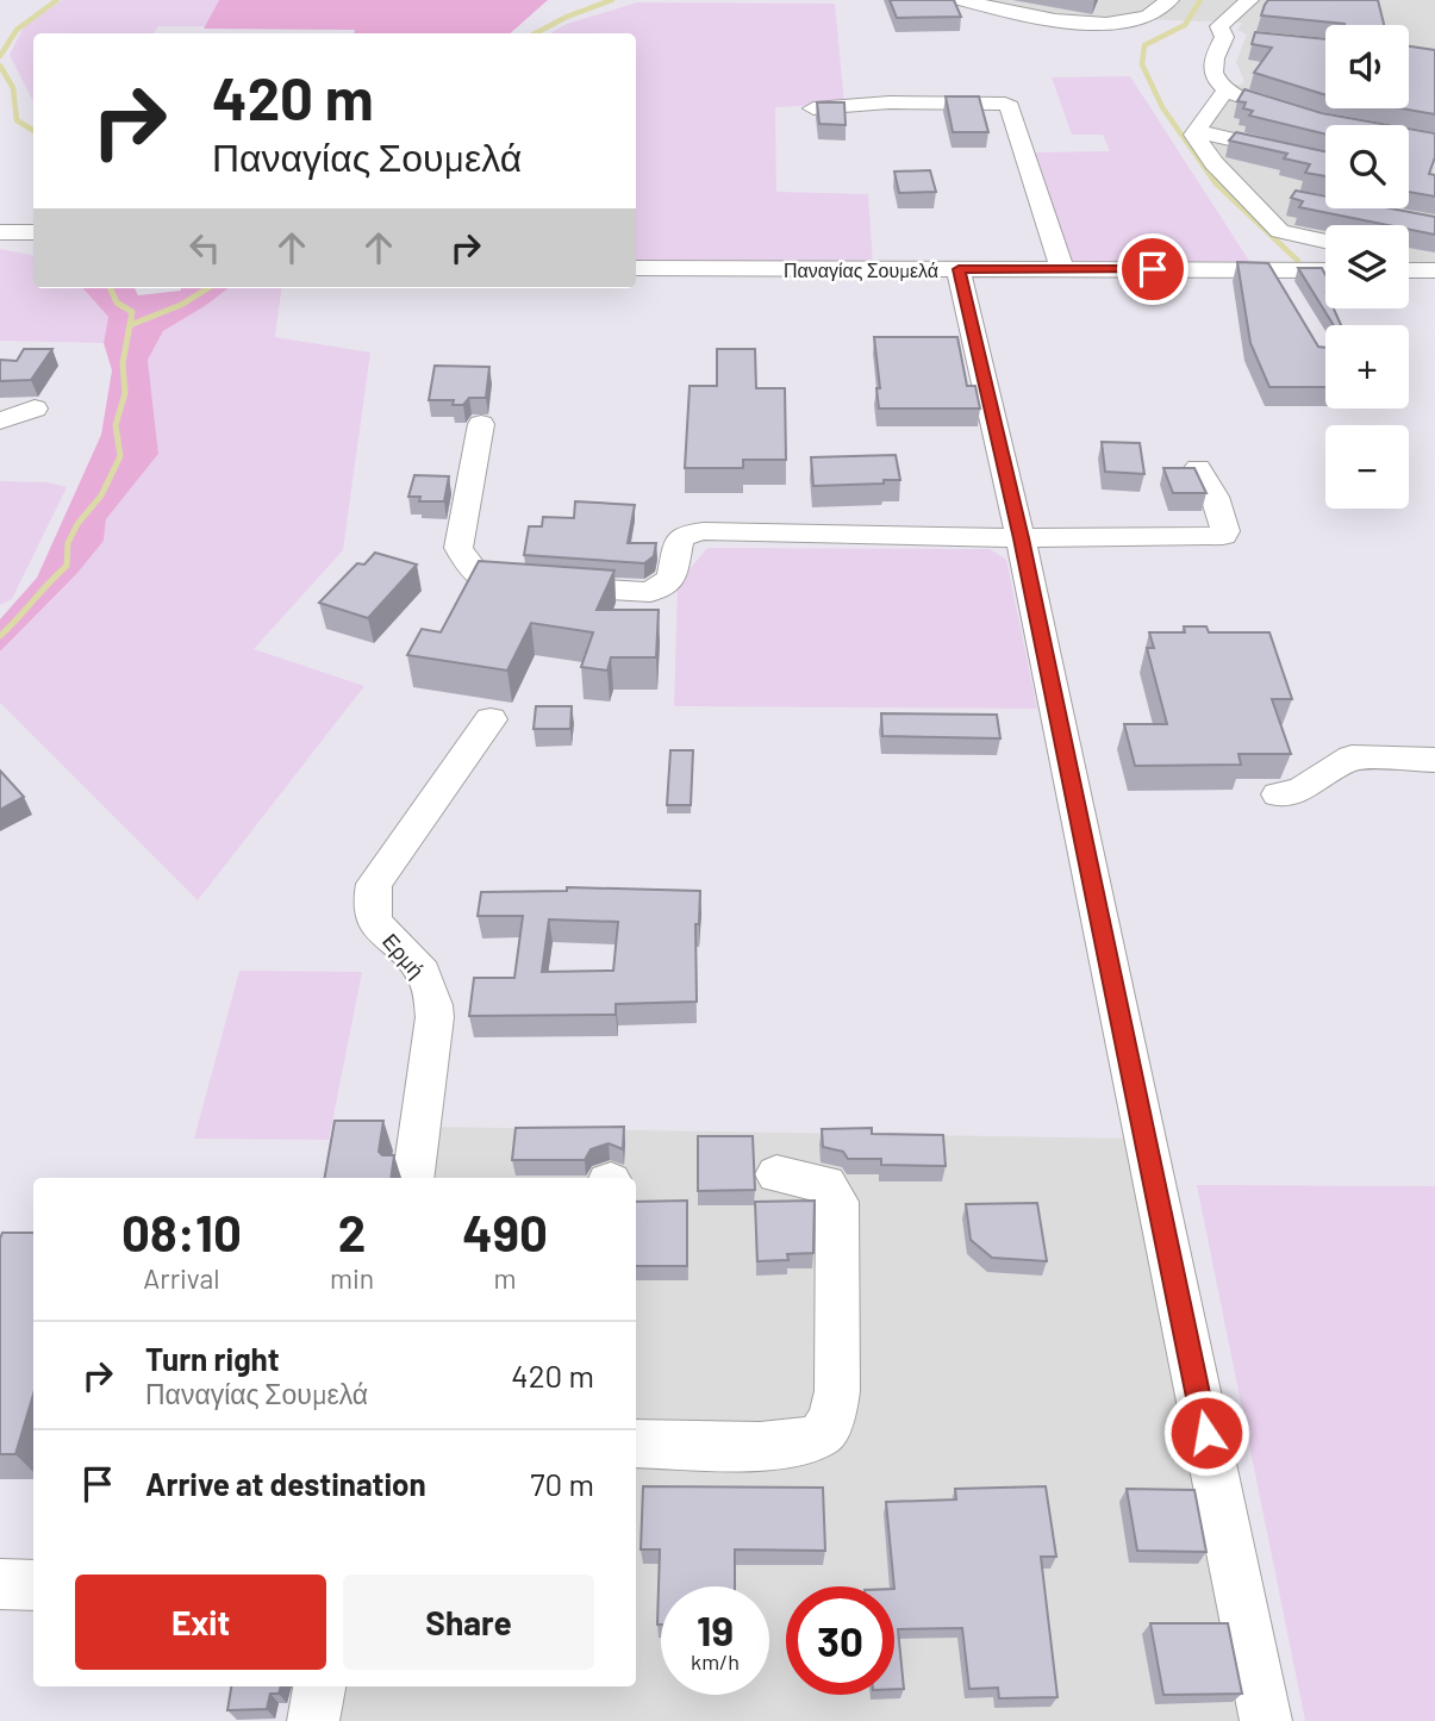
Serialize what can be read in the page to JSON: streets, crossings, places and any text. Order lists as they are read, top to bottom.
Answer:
{
  "streets": {
    "street": ["Παναγίας Σουμελά", "Ερμή"]
  },
  "page": {
    "map_buttons": ["+", "−"],
    "turn": ["420 m", "Παναγίας Σουμελά"],
    "eta": [
      "08:10",
      "Arrival",
      "2",
      "min",
      "490",
      "m"
    ],
    "list": [
      {
        "name": "Turn right",
        "note": "Παναγίας Σουμελά",
        "value": "420 m"
      },
      {
        "name": "Arrive at destination",
        "value": "70 m"
      }
    ],
    "buttons": ["Exit", "Share"],
    "speed": "19 km/h",
    "limit": "30"
  }
}
